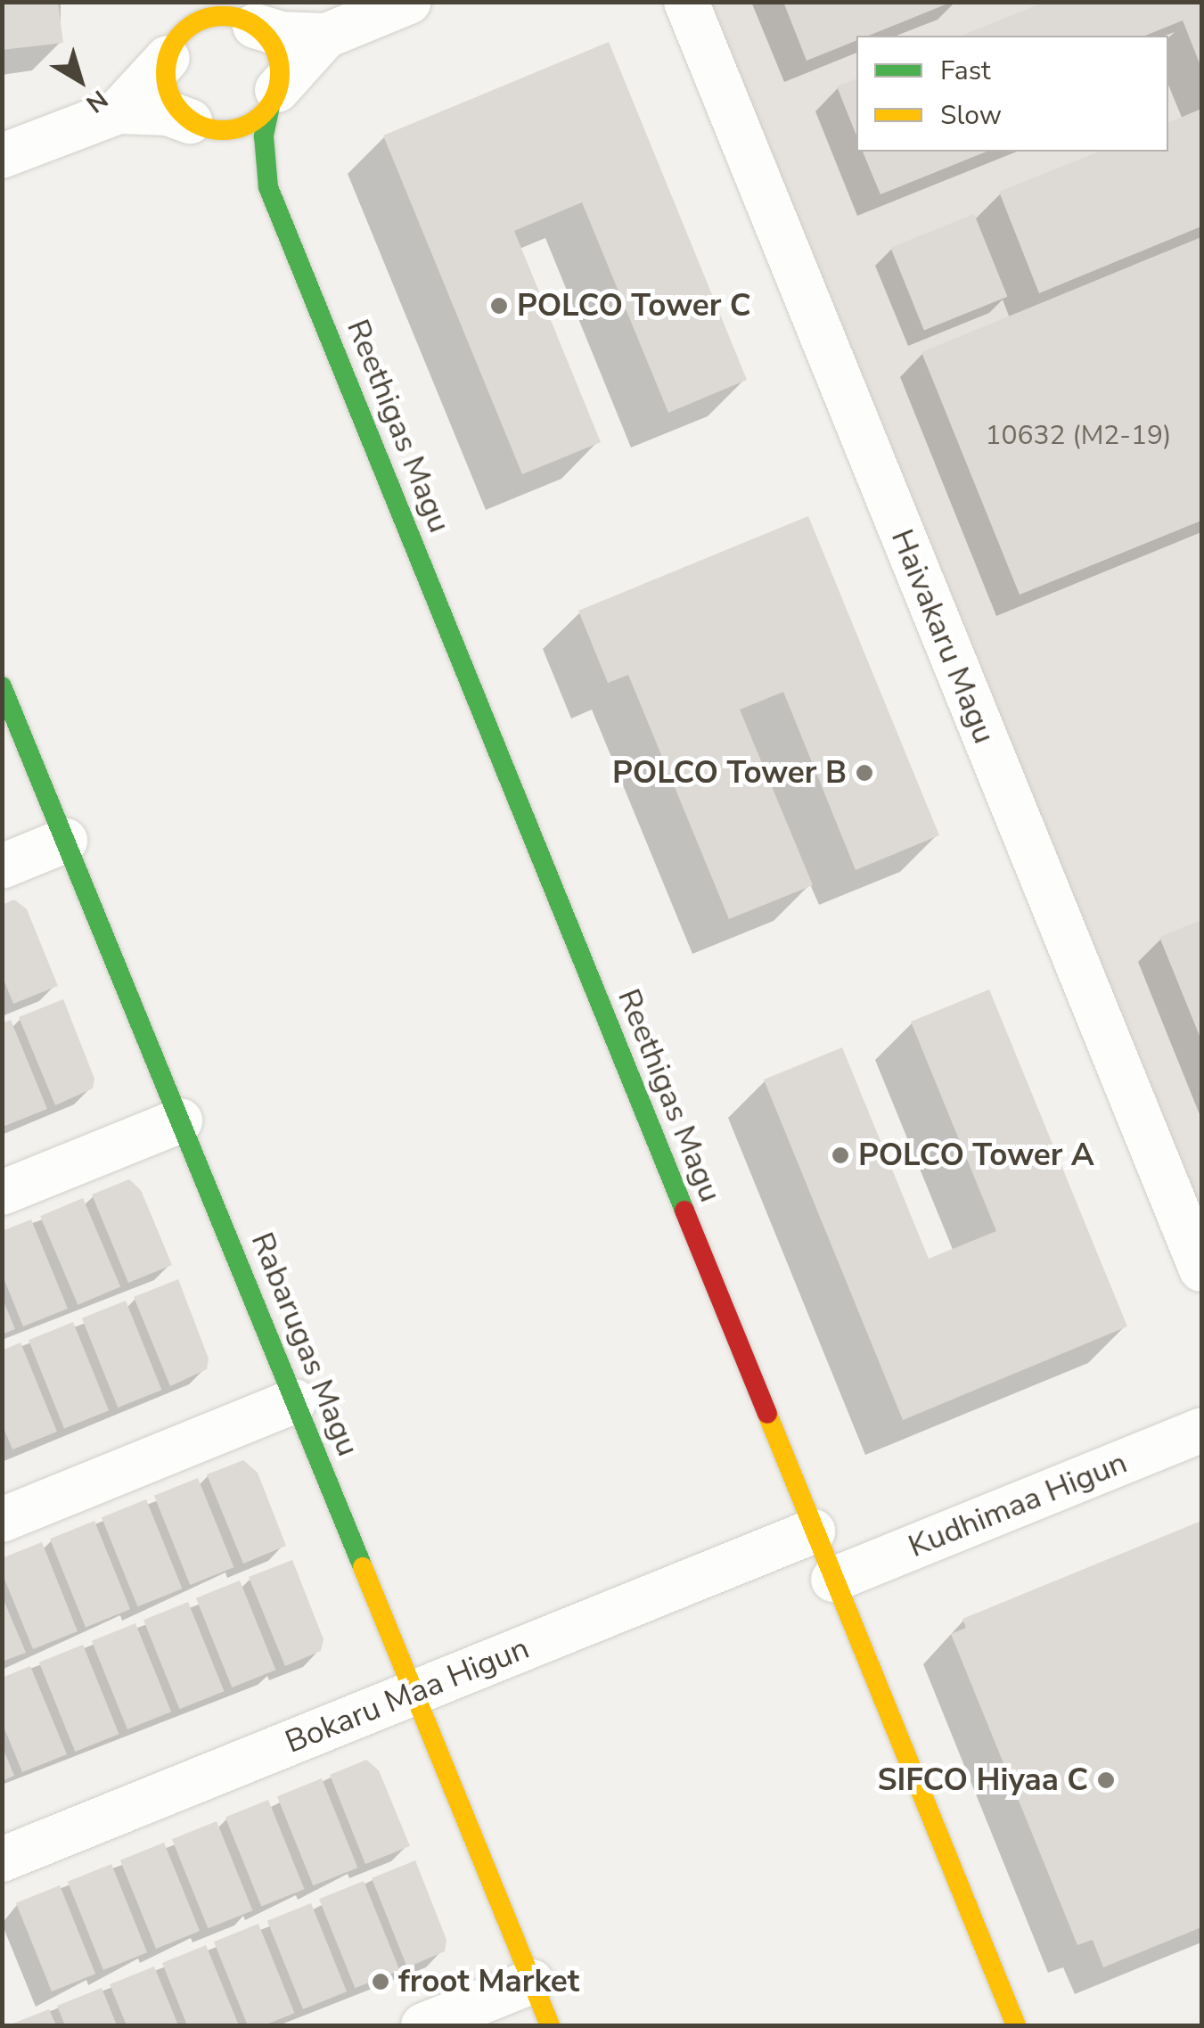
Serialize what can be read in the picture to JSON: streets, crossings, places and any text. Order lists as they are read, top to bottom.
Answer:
{
  "streets": {
    "street": [
      "Reethigas Magu",
      "Haivakaru Magu",
      "Rabarugas Magu",
      "Kudhimaa Higun",
      "Bokaru Maa Higun"
    ]
  },
  "crossings": [
    ["Reethigas Magu", "Kudhimaa Higun"],
    ["Reethigas Magu", "Bokaru Maa Higun"],
    ["Rabarugas Magu", "Bokaru Maa Higun"]
  ],
  "places": [
    "POLCO Tower C",
    "POLCO Tower B",
    "POLCO Tower A",
    "SIFCO Hiyaa C",
    "froot Market"
  ],
  "house_numbers": ["10632 (M2-19)"],
  "legend": ["Fast", "Slow"],
  "north": "bottom right"
}
